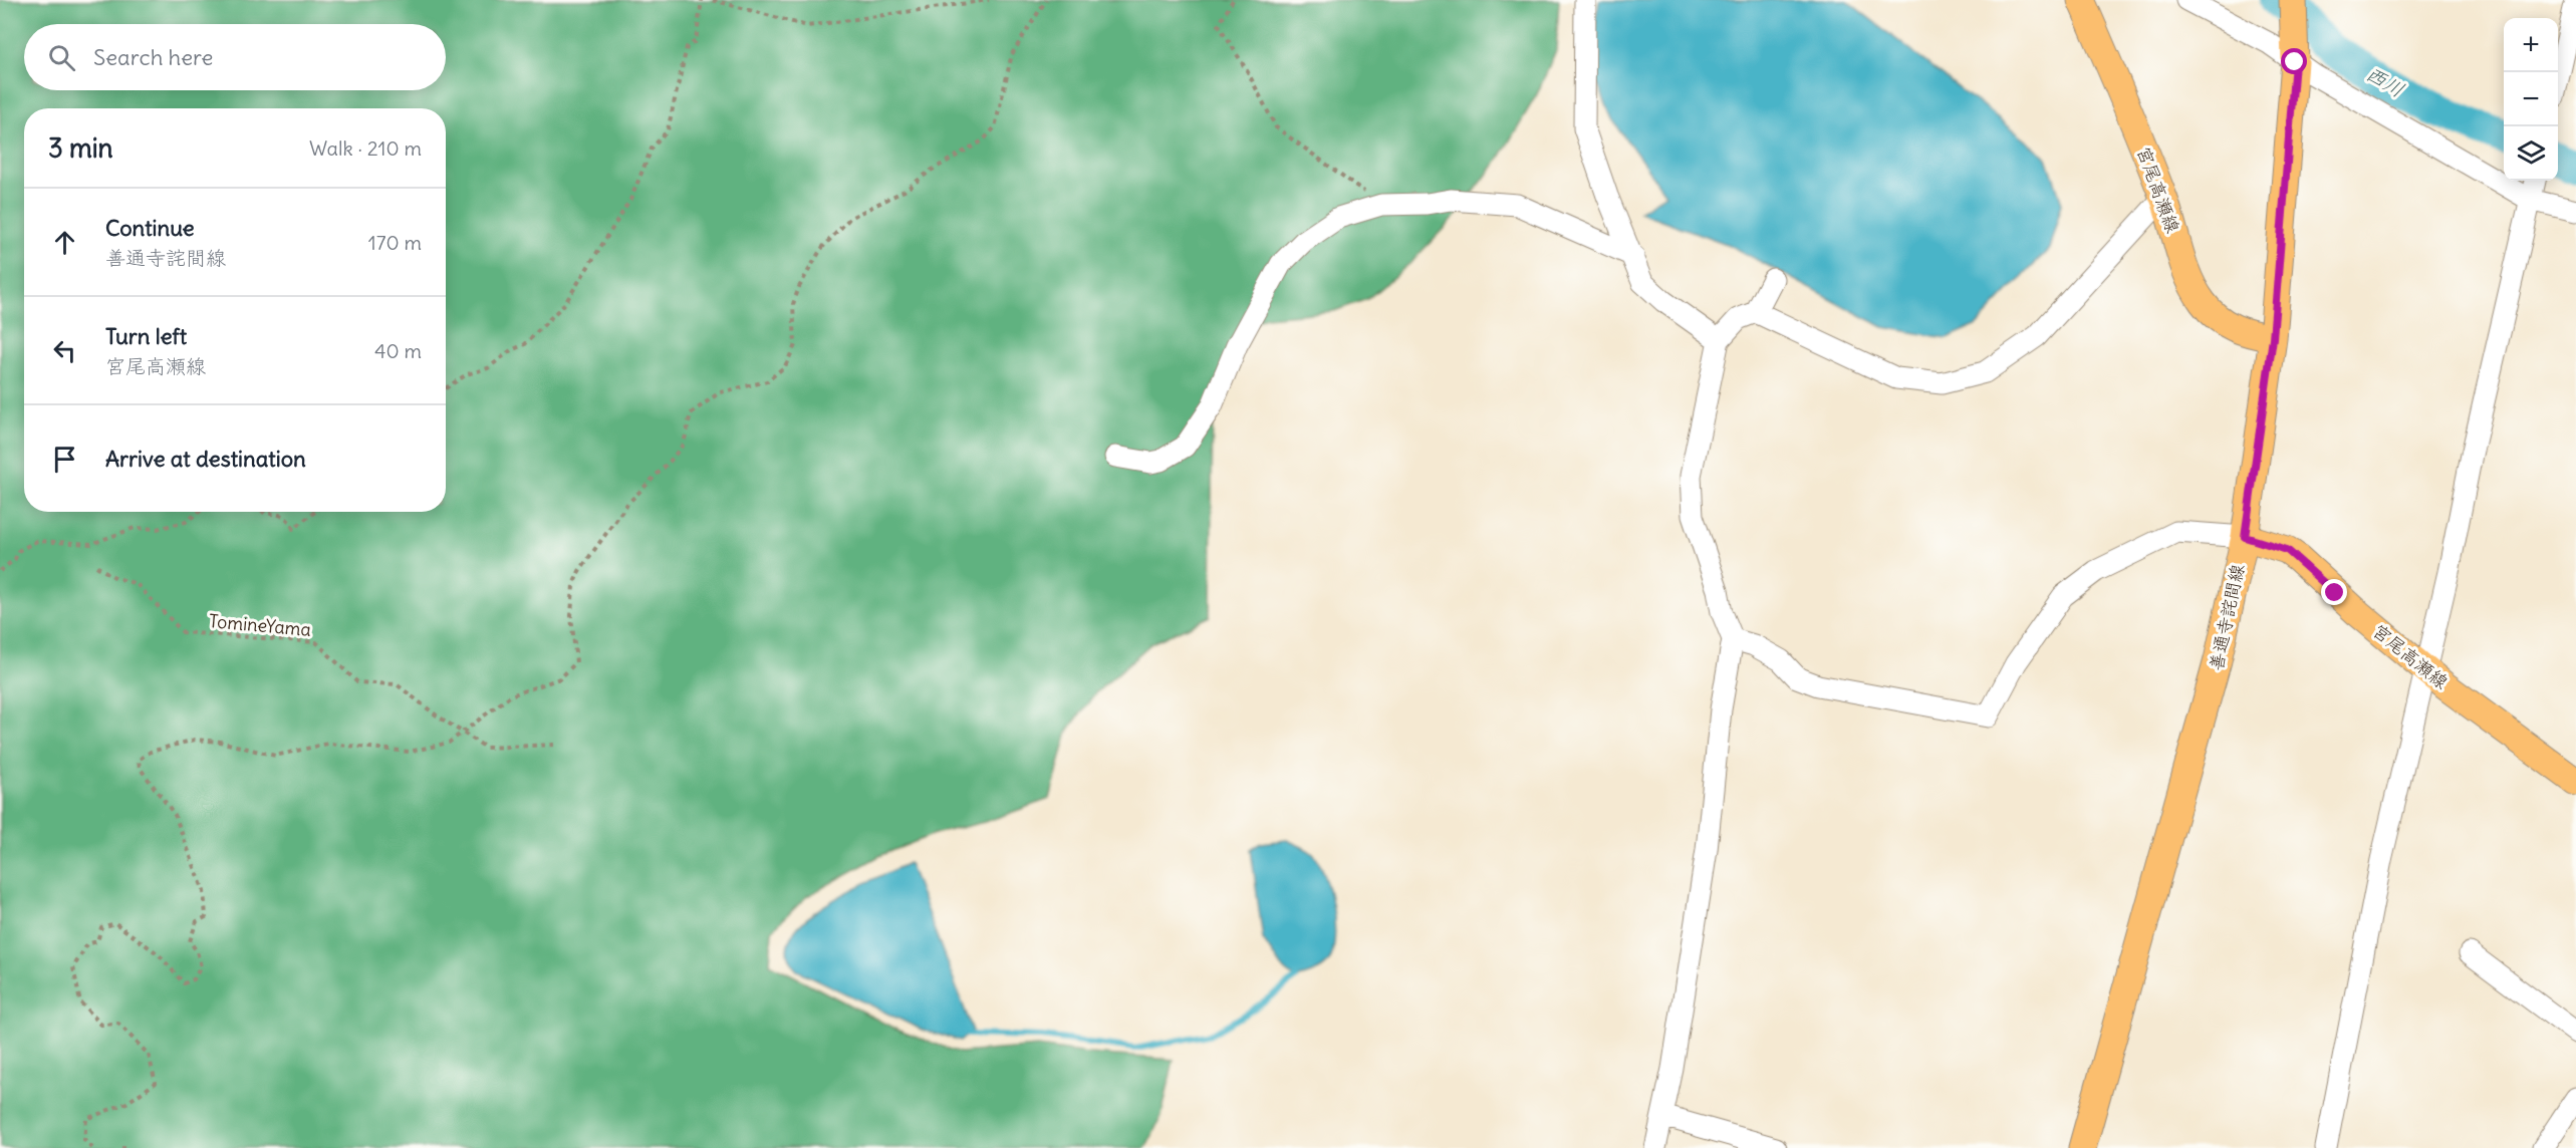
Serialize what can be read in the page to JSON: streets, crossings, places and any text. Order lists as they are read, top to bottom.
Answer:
{
  "streets": {
    "main road": ["宮尾高瀬線", "善通寺詫間線"],
    "path": ["TomineYama"]
  },
  "crossings": [
    ["宮尾高瀬線", "善通寺詫間線"]
  ],
  "water": ["西川"],
  "page": {
    "map_buttons": ["+", "−"],
    "search": "Search here",
    "heading": ["3 min", "Walk · 210 m"],
    "list": [
      ["Continue", "善通寺詫間線", "170 m"],
      ["Turn left", "宮尾高瀬線", "40 m"],
      "Arrive at destination"
    ]
  }
}
